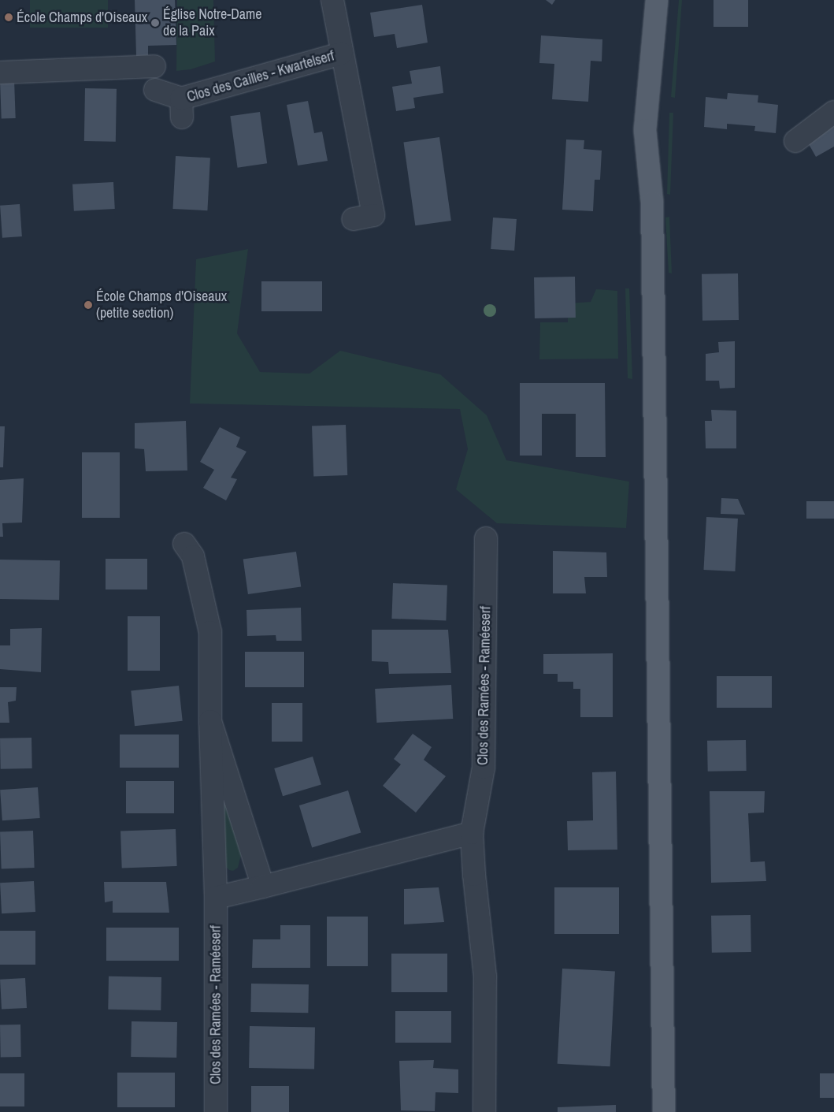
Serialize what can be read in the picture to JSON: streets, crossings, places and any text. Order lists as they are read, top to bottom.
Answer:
{
  "streets": {
    "street": ["Clos des Cailles - Kwartelserf", "Clos des Ramées - Raméeserf"]
  },
  "places": ["École Champs d'Oiseaux", "Église Notre-Dame de la Paix", "École Champs d'Oiseaux (petite section)"]
}
